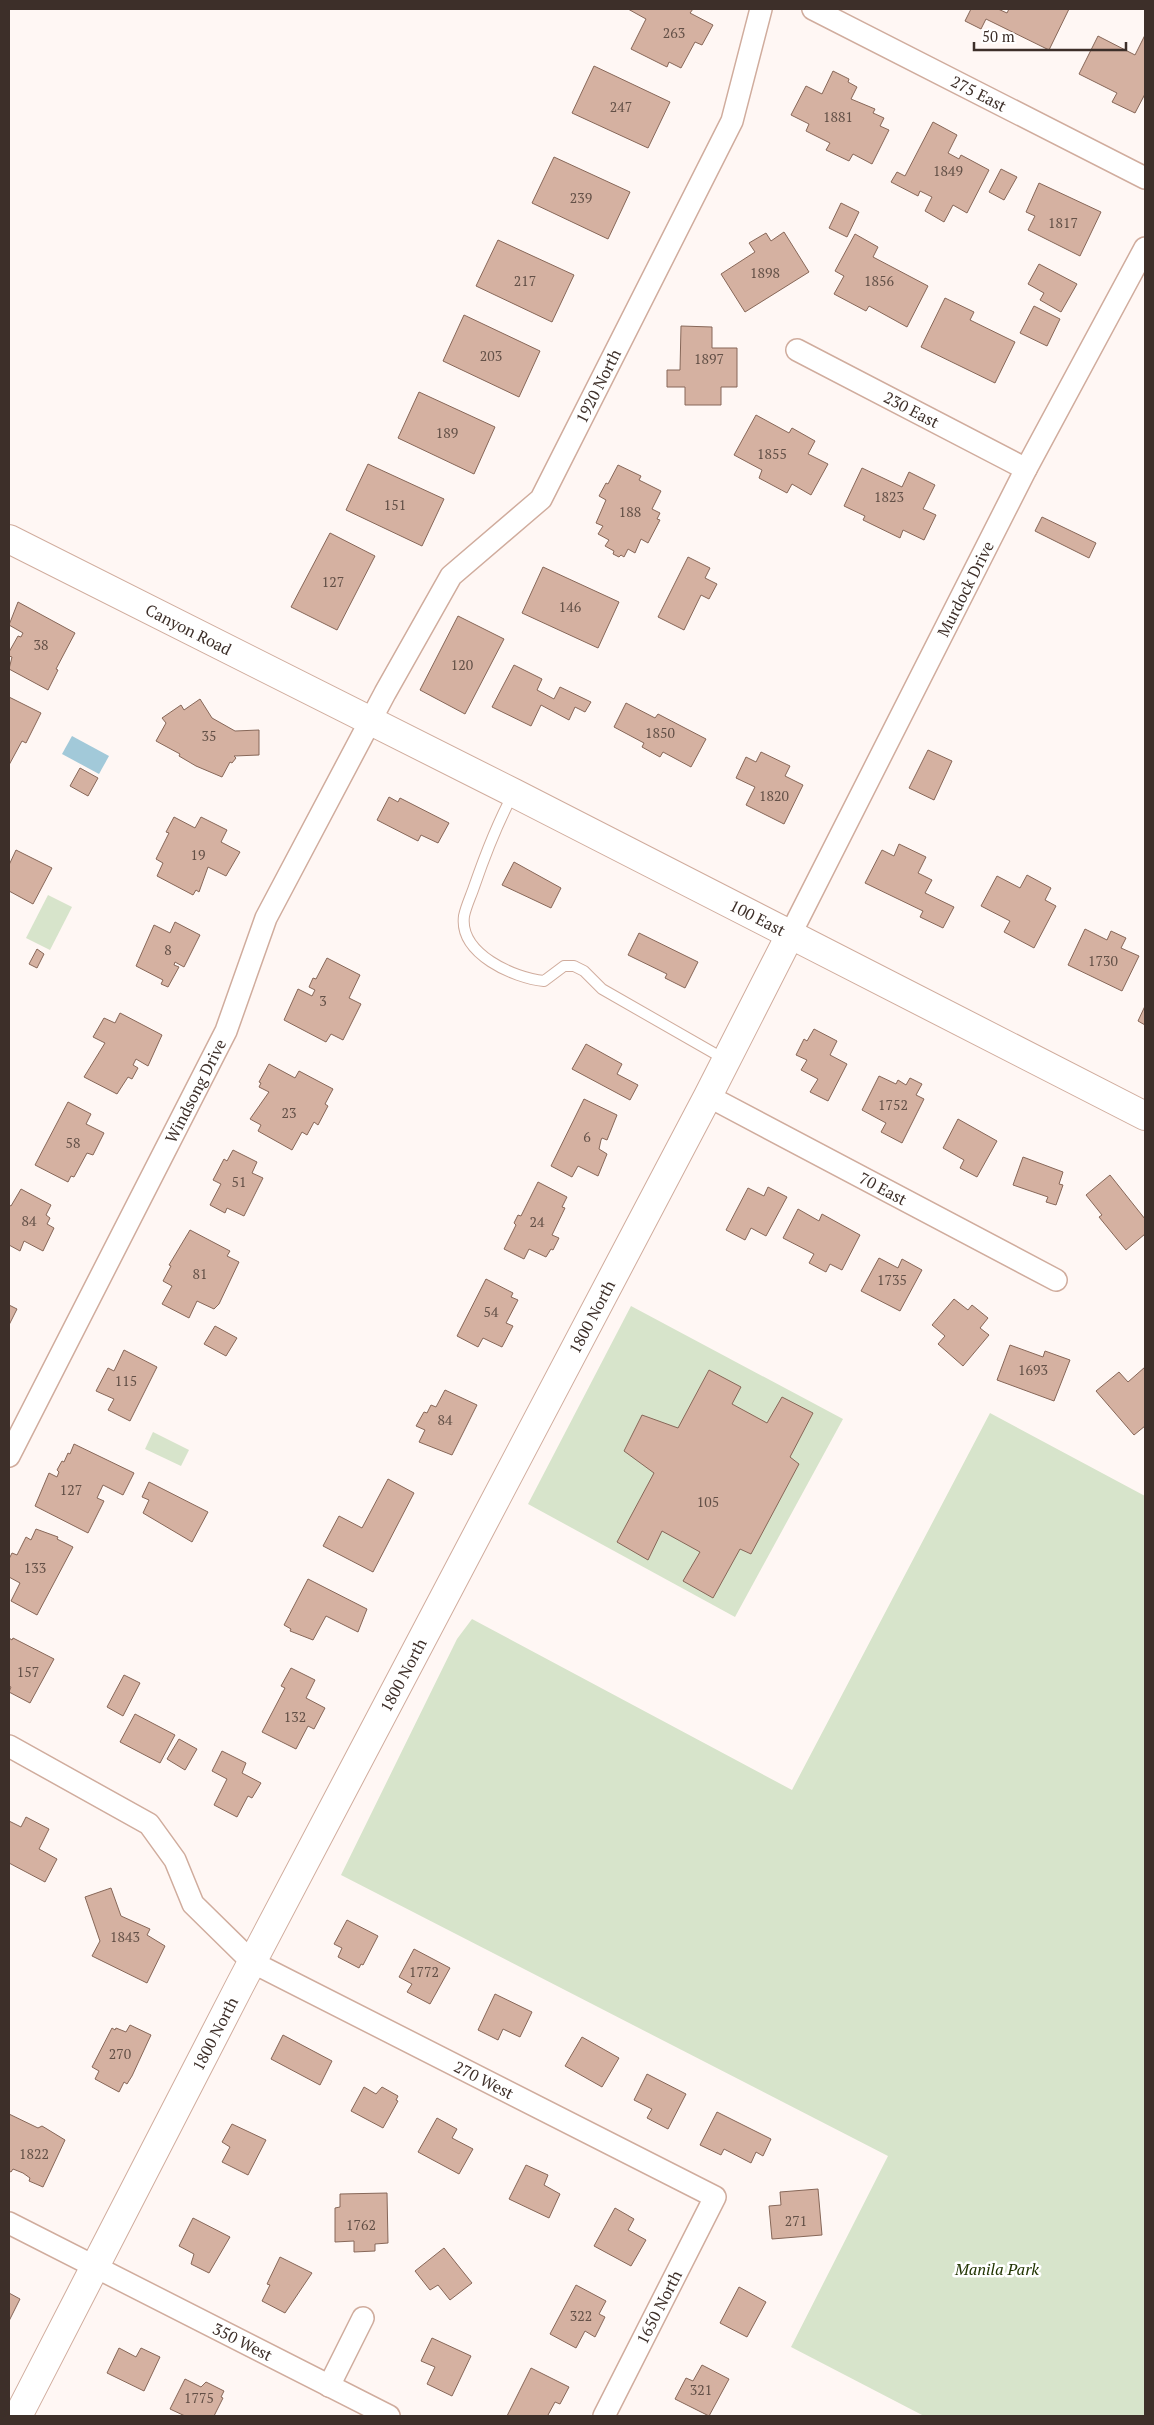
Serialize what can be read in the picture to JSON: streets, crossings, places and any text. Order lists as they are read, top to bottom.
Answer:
{
  "streets": {
    "street": [
      "275 East",
      "1920 North",
      "230 East",
      "Murdock Drive",
      "Canyon Road",
      "100 East",
      "Windsong Drive",
      "70 East",
      "1800 North",
      "270 West",
      "1650 North",
      "350 West"
    ]
  },
  "crossings": [
    ["1920 North", "Canyon Road"],
    ["1920 North", "100 East"],
    ["1920 North", "Windsong Drive"],
    ["230 East", "Murdock Drive"],
    ["Murdock Drive", "100 East"],
    ["Murdock Drive", "1800 North"],
    ["Canyon Road", "100 East"],
    ["Canyon Road", "Windsong Drive"],
    ["100 East", "Windsong Drive"],
    ["100 East", "1800 North"],
    ["70 East", "1800 North"],
    ["1800 North", "270 West"],
    ["1800 North", "350 West"],
    ["270 West", "1650 North"]
  ],
  "parks": ["Manila Park"],
  "house_numbers": [
    "263",
    "247",
    "1881",
    "1849",
    "239",
    "1817",
    "1898",
    "217",
    "1856",
    "203",
    "1897",
    "189",
    "1855",
    "1823",
    "151",
    "188",
    "127",
    "146",
    "38",
    "120",
    "1850",
    "35",
    "1820",
    "19",
    "8",
    "1730",
    "3",
    "1752",
    "23",
    "6",
    "58",
    "51",
    "84",
    "24",
    "81",
    "1735",
    "54",
    "1693",
    "115",
    "84",
    "127",
    "105",
    "133",
    "157",
    "132",
    "1843",
    "1772",
    "270",
    "1822",
    "271",
    "1762",
    "322",
    "321",
    "1775"
  ],
  "scale_bar": "50 m"
}
